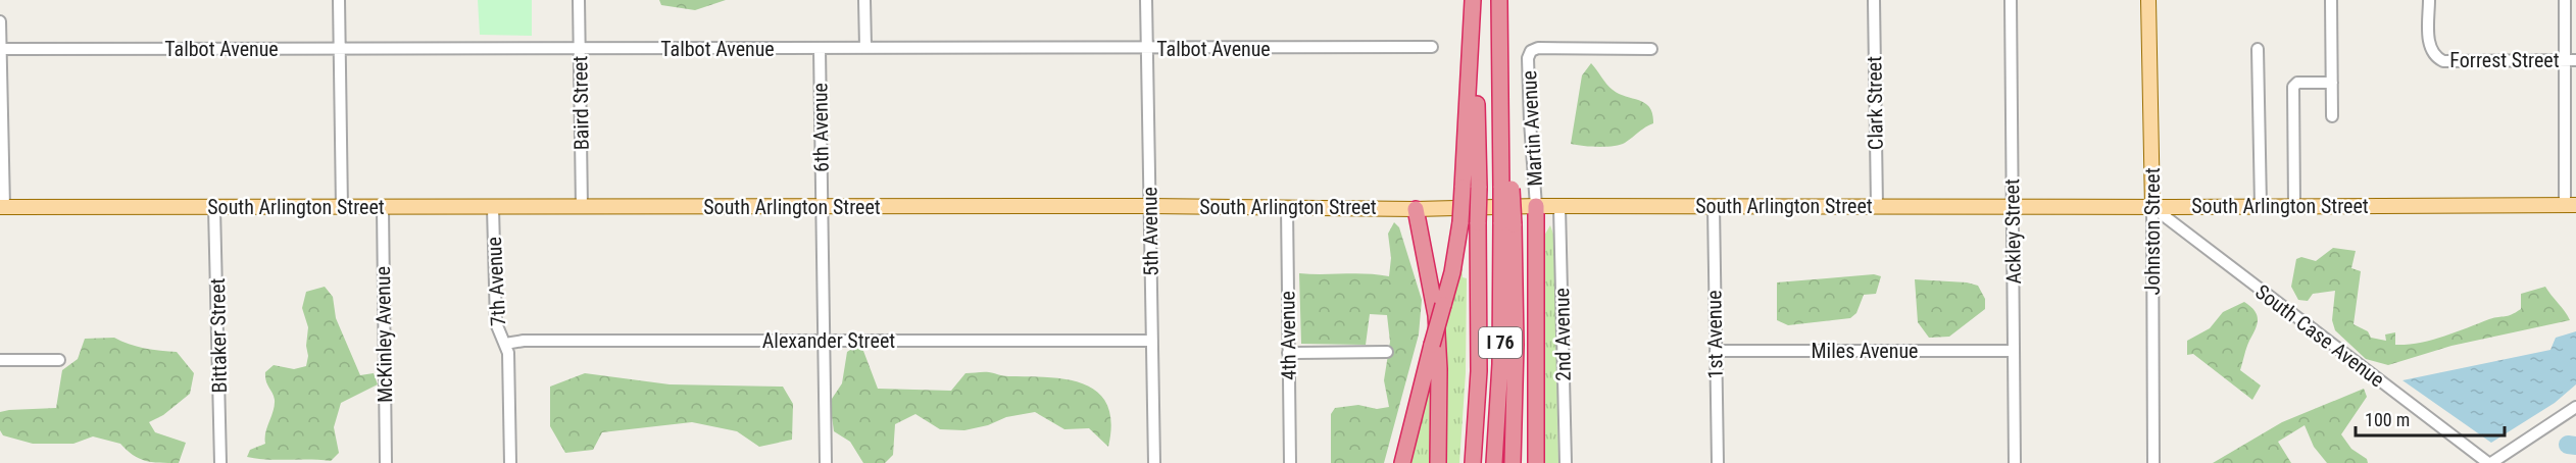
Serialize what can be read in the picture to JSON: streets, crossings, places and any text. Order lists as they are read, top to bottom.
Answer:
{
  "streets": {
    "highway": ["I 76"],
    "main road": ["South Arlington Street", "Johnston Street"],
    "street": [
      "Talbot Avenue",
      "Forrest Street",
      "Baird Street",
      "Clark Street",
      "6th Avenue",
      "Martin Avenue",
      "5th Avenue",
      "Ackley Street",
      "7th Avenue",
      "McKinley Avenue",
      "2nd Avenue",
      "1st Avenue",
      "Bittaker Street",
      "4th Avenue",
      "South Case Avenue",
      "Alexander Street",
      "Miles Avenue"
    ]
  },
  "crossings": [
    ["Talbot Avenue", "Baird Street"],
    ["Talbot Avenue", "6th Avenue"],
    ["Talbot Avenue", "5th Avenue"],
    ["Baird Street", "South Arlington Street"],
    ["Clark Street", "South Arlington Street"],
    ["6th Avenue", "South Arlington Street"],
    ["6th Avenue", "Alexander Street"],
    ["Martin Avenue", "South Arlington Street"],
    ["South Arlington Street", "5th Avenue"],
    ["South Arlington Street", "Ackley Street"],
    ["South Arlington Street", "Johnston Street"],
    ["South Arlington Street", "7th Avenue"],
    ["South Arlington Street", "McKinley Avenue"],
    ["South Arlington Street", "2nd Avenue"],
    ["South Arlington Street", "1st Avenue"],
    ["South Arlington Street", "Bittaker Street"],
    ["South Arlington Street", "4th Avenue"],
    ["South Arlington Street", "South Case Avenue"],
    ["5th Avenue", "Alexander Street"],
    ["Ackley Street", "Miles Avenue"],
    ["Johnston Street", "South Case Avenue"],
    ["7th Avenue", "Alexander Street"],
    ["1st Avenue", "Miles Avenue"]
  ],
  "scale_bar": "100 m"
}
